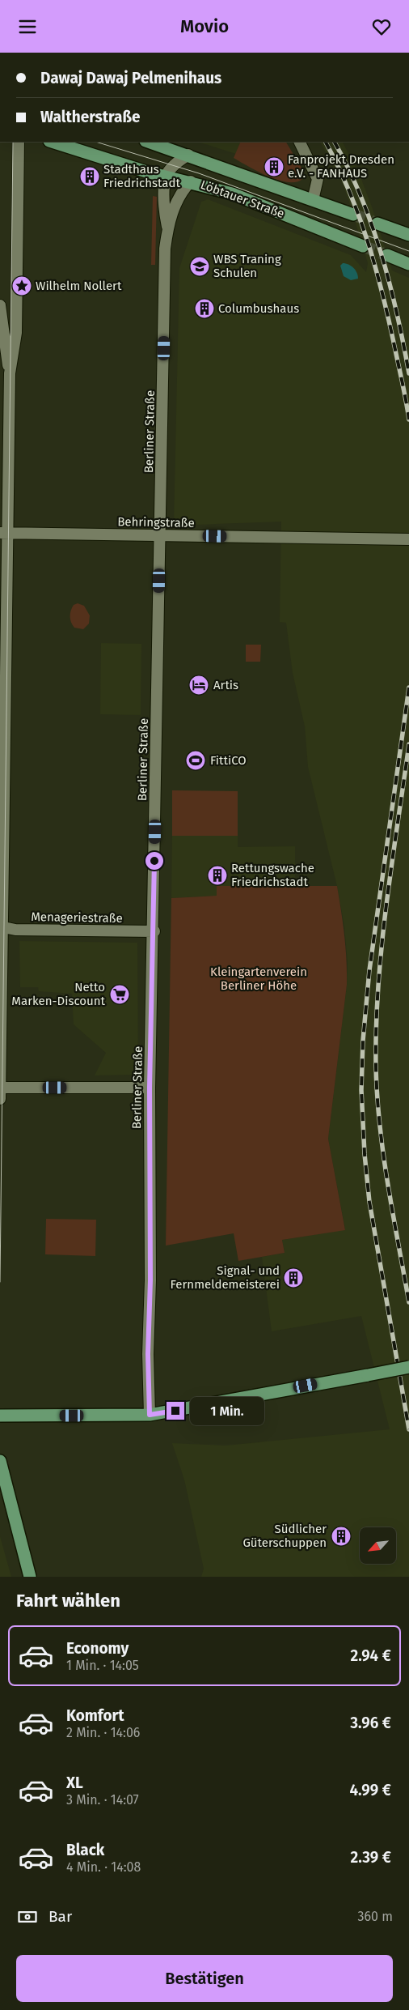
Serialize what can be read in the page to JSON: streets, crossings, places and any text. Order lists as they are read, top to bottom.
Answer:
{
  "streets": {
    "main road": ["Löbtauer Straße"],
    "street": ["Berliner Straße", "Behringstraße", "Menageriestraße"]
  },
  "crossings": [
    ["Löbtauer Straße", "Berliner Straße"],
    ["Berliner Straße", "Behringstraße"],
    ["Berliner Straße", "Menageriestraße"]
  ],
  "parks": ["Kleingartenverein Berliner Höhe"],
  "places": {
    "building": [
      "Fanprojekt Dresden e.V. - FANHAUS",
      "Stadthaus Friedrichstadt",
      "Columbushaus",
      "Rettungswache Friedrichstadt",
      "Signal- und Fernmeldemeisterei",
      "Südlicher Güterschuppen"
    ],
    "school or university": ["WBS Traning Schulen"],
    "place": ["Wilhelm Nollert"],
    "hotel": ["Artis"],
    "sports": ["FittiCO"],
    "supermarket": ["Netto Marken-Discount"]
  },
  "north": "bottom left",
  "page": {
    "header": "Movio",
    "banner": ["Dawaj Dawaj Pelmenihaus", "Waltherstraße"],
    "bubble": "1 Min.",
    "heading": "Fahrt wählen",
    "list": [
      {
        "name": "Economy",
        "note": "1 Min. · 14:05",
        "value": "2.94 €"
      },
      {
        "name": "Komfort",
        "note": "2 Min. · 14:06",
        "value": "3.96 €"
      },
      {
        "name": "XL",
        "note": "3 Min. · 14:07",
        "value": "4.99 €"
      },
      {
        "name": "Black",
        "note": "4 Min. · 14:08",
        "value": "2.39 €"
      }
    ],
    "pay": ["Bar", "360 m"],
    "buttons": "Bestätigen"
  }
}
